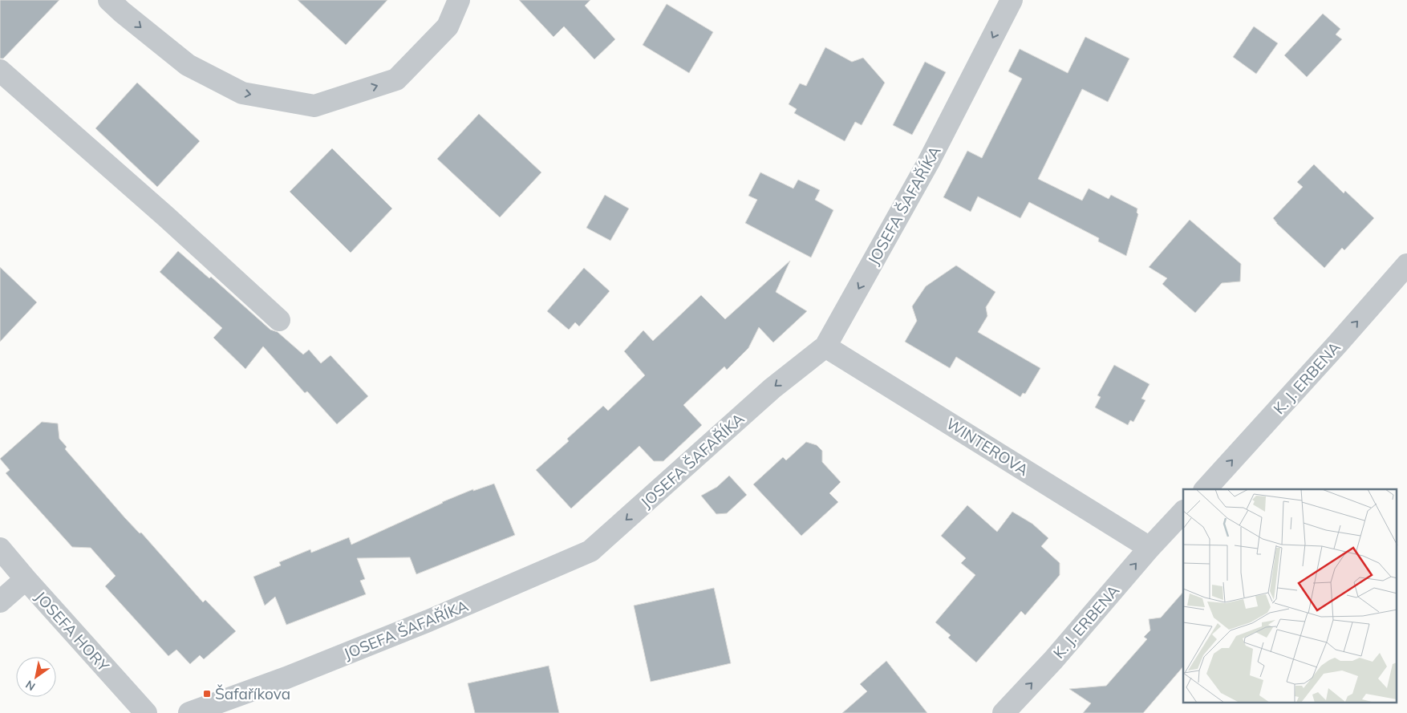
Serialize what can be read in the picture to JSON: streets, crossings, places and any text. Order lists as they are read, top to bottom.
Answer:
{
  "streets": {
    "street": [
      "JOSEFA ŠAFAŘÍKA",
      "K. J. ERBENA",
      "WINTEROVA",
      "JOSEFA HORY"
    ]
  },
  "crossings": [
    ["JOSEFA ŠAFAŘÍKA", "WINTEROVA"],
    ["K. J. ERBENA", "WINTEROVA"]
  ],
  "one_way": ["JOSEFA ŠAFAŘÍKA", "K. J. ERBENA"],
  "places": {
    "transit": ["Šafaříkova"]
  },
  "north": "bottom left"
}
